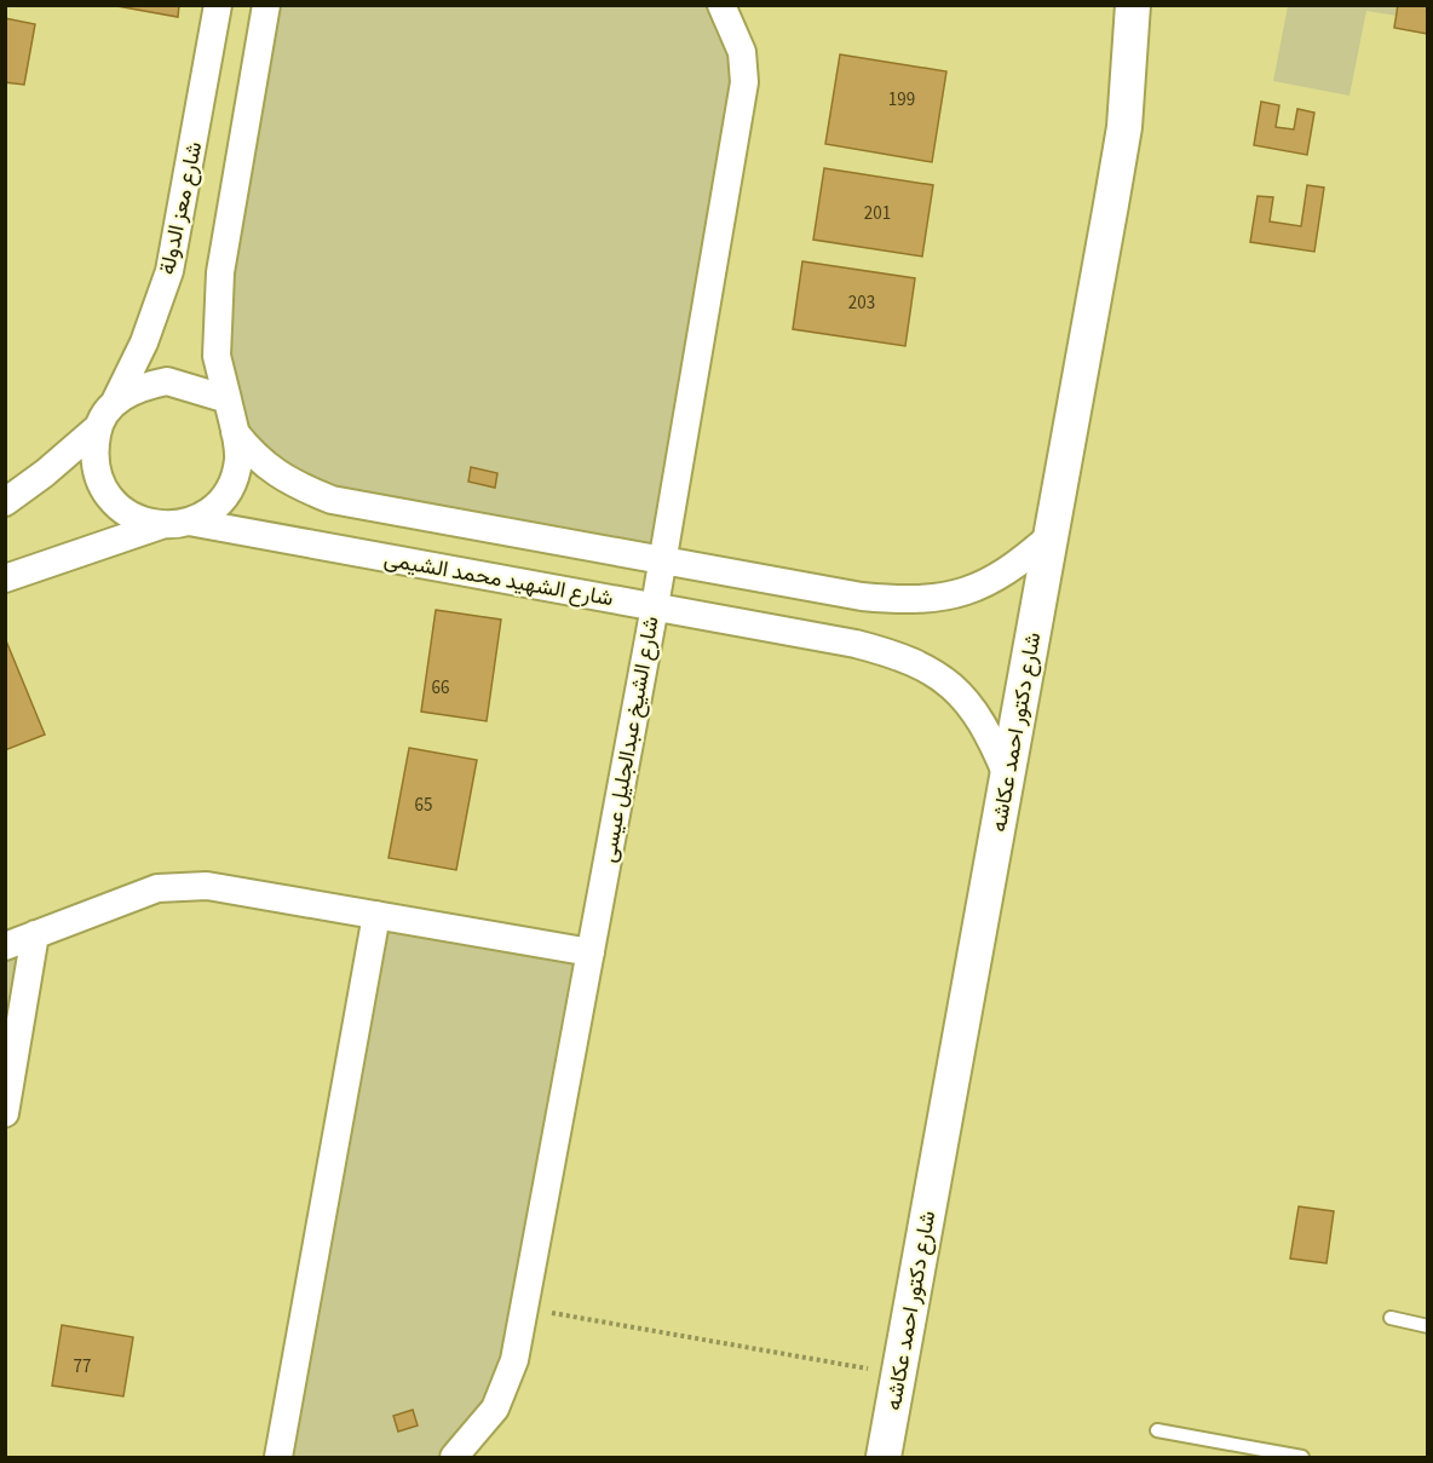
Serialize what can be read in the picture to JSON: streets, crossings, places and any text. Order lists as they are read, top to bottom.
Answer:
{
  "streets": {
    "street": [
      "شارع معز الدولة",
      "شارع الشهيد محمد الشيمى",
      "شارع دكتور احمد عكاشه",
      "شارع الشيخ عبدالجليل عيسى"
    ]
  },
  "crossings": [
    ["شارع معز الدولة", "شارع الشهيد محمد الشيمى"],
    ["شارع الشهيد محمد الشيمى", "شارع دكتور احمد عكاشه"],
    ["شارع الشهيد محمد الشيمى", "شارع الشيخ عبدالجليل عيسى"]
  ],
  "house_numbers": [
    "199",
    "201",
    "203",
    "66",
    "65",
    "77"
  ]
}
